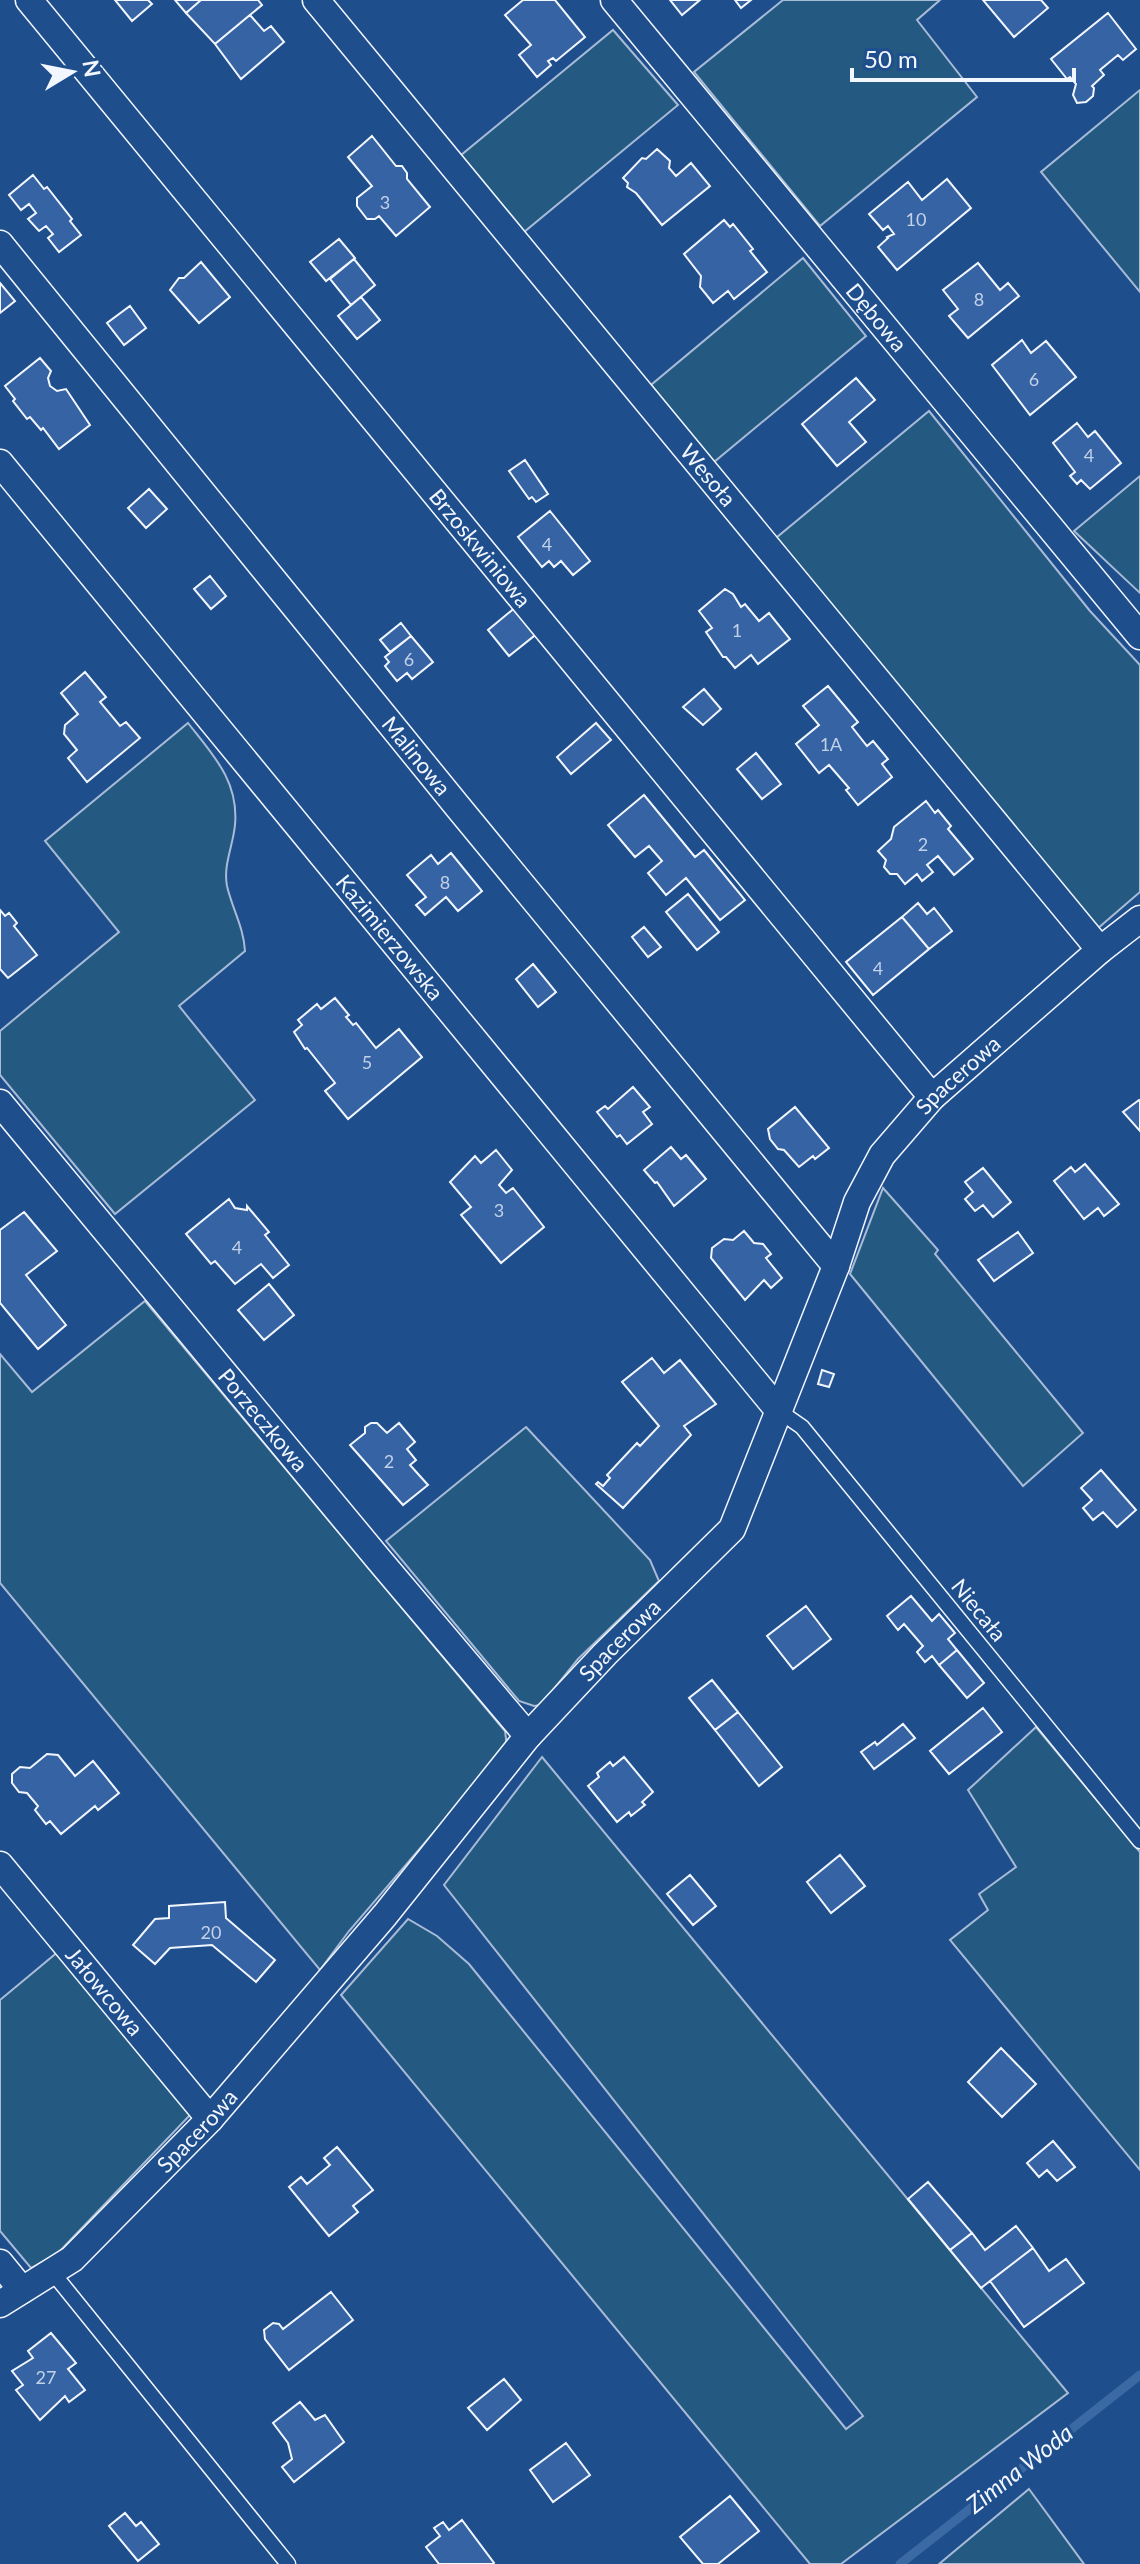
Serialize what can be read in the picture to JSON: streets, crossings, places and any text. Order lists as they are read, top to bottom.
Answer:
{
  "streets": {
    "street": [
      "Dębowa",
      "Wesoła",
      "Brzoskwiniowa",
      "Malinowa",
      "Kazimierzowska",
      "Spacerowa",
      "Porzeczkowa",
      "Jałowcowa"
    ],
    "lane": ["Niecała"]
  },
  "crossings": [
    ["Wesoła", "Spacerowa"],
    ["Brzoskwiniowa", "Spacerowa"],
    ["Malinowa", "Spacerowa"],
    ["Kazimierzowska", "Spacerowa"],
    ["Kazimierzowska", "Niecała"],
    ["Spacerowa", "Porzeczkowa"],
    ["Spacerowa", "Niecała"],
    ["Spacerowa", "Jałowcowa"]
  ],
  "water": ["Zimna Woda"],
  "house_numbers": [
    "3",
    "10",
    "8",
    "6",
    "4",
    "4",
    "1",
    "6",
    "1A",
    "2",
    "8",
    "4",
    "5",
    "3",
    "4",
    "2",
    "20",
    "27"
  ],
  "scale_bar": "50 m",
  "north": "right"
}
